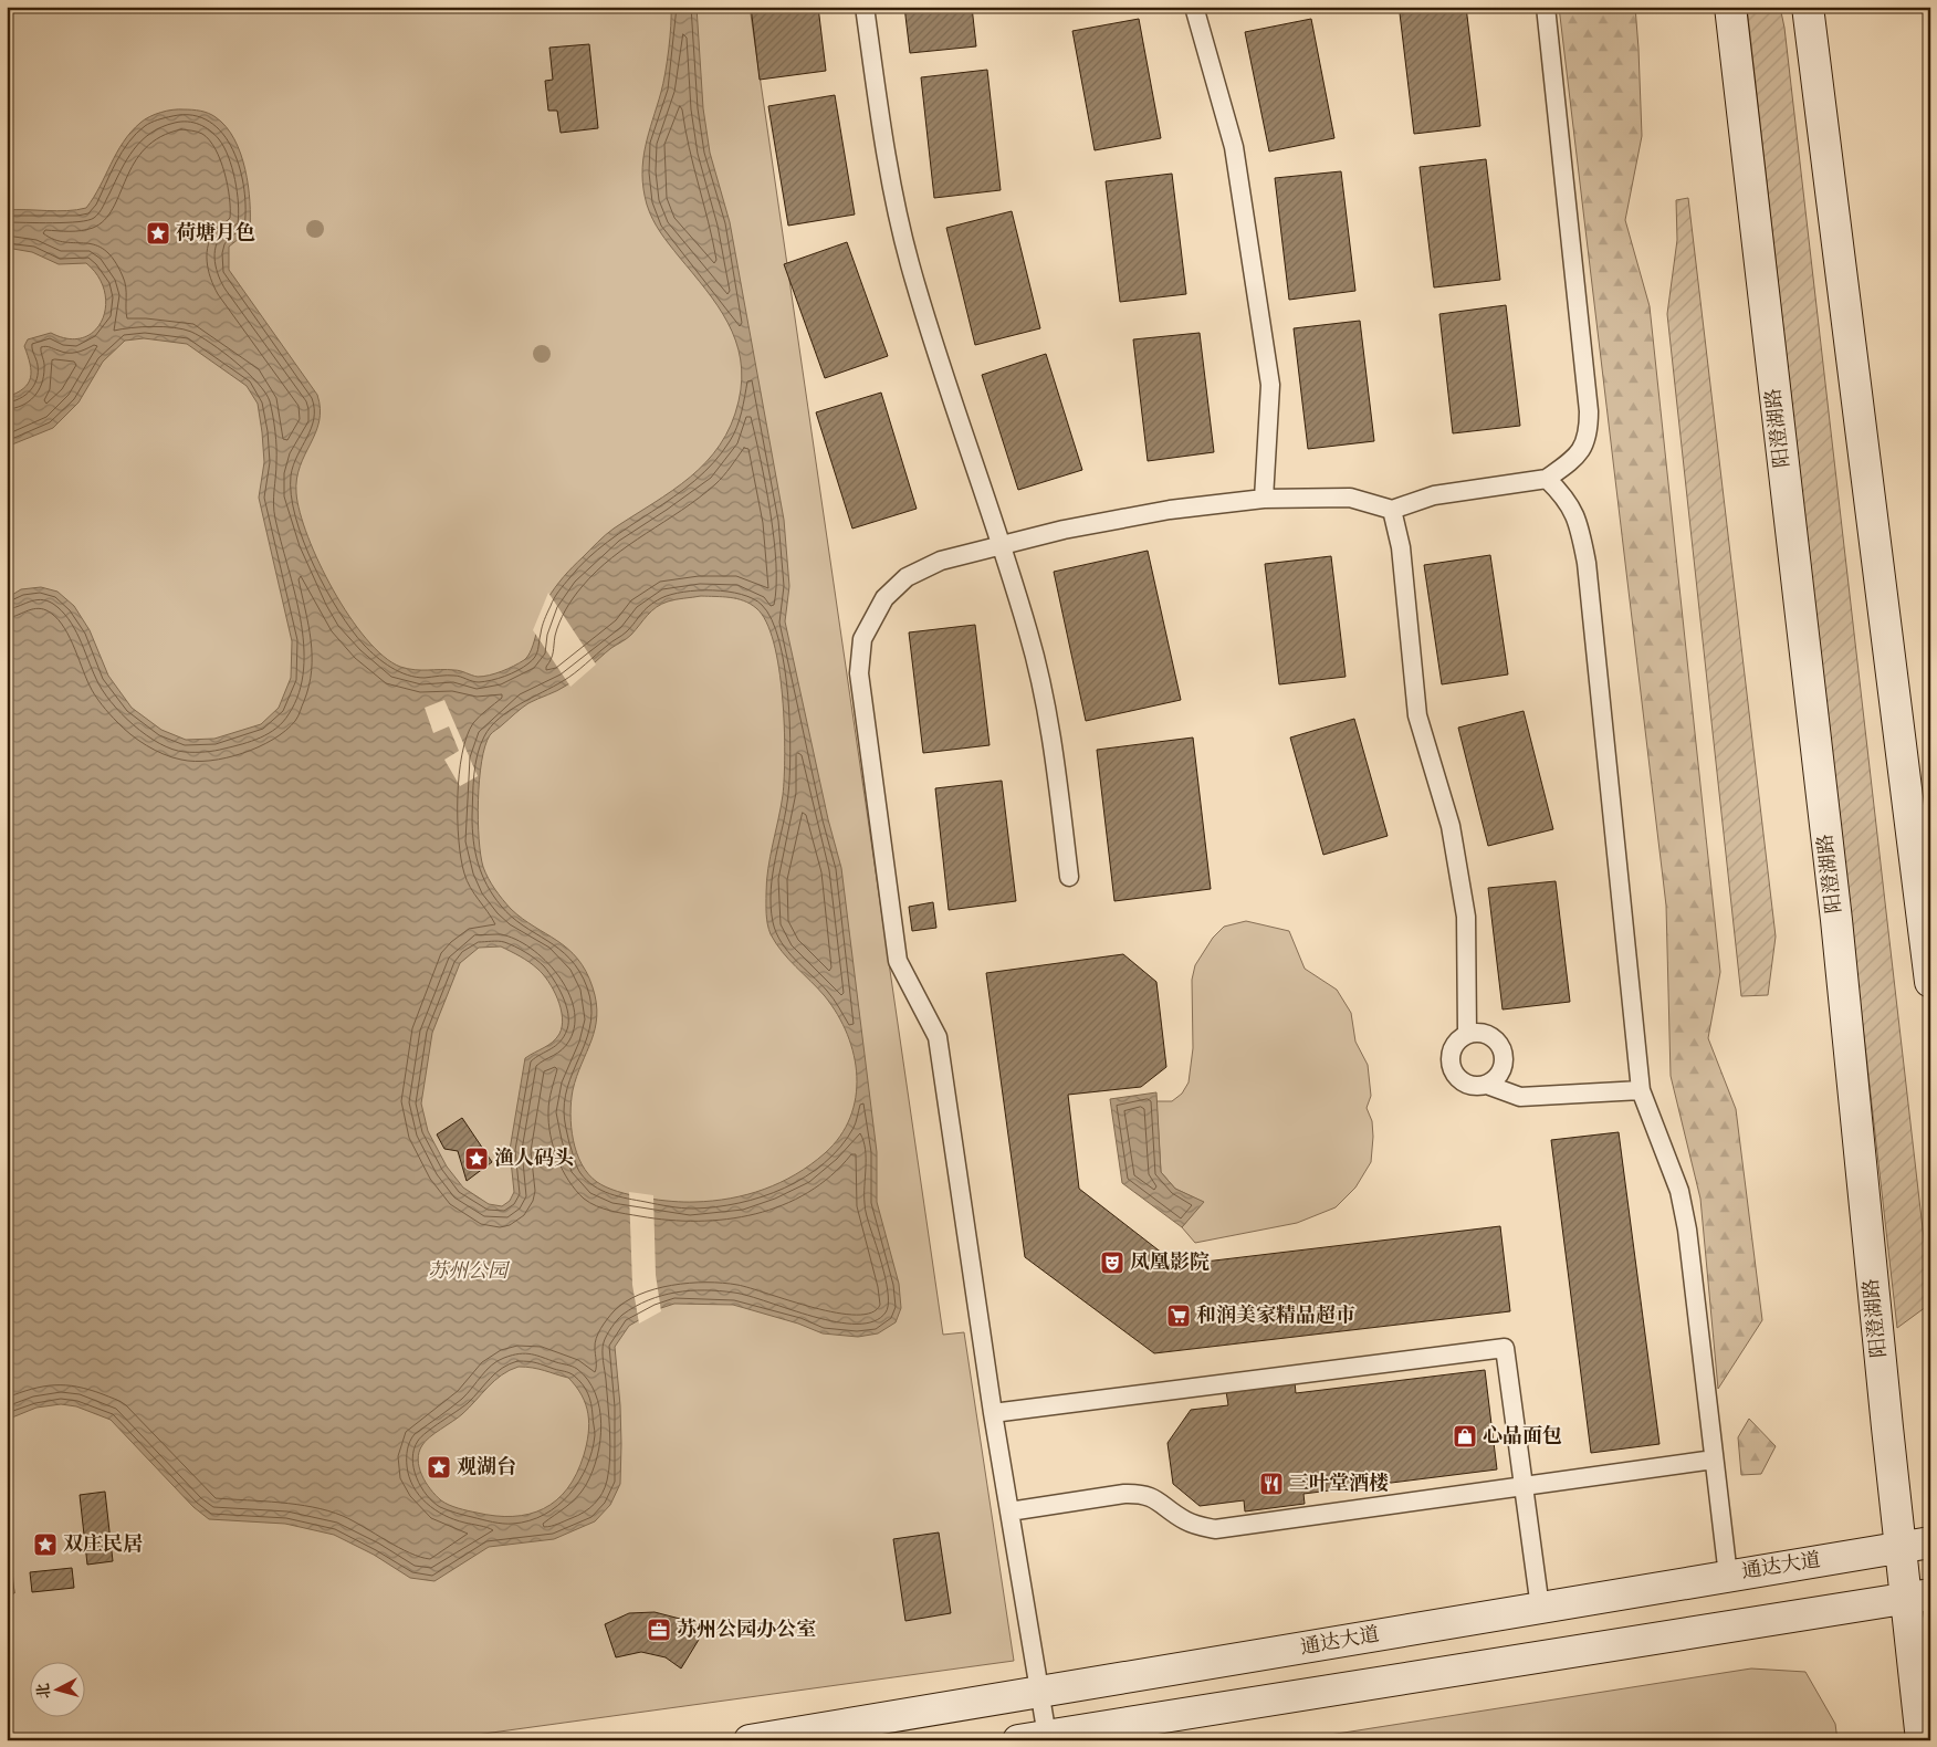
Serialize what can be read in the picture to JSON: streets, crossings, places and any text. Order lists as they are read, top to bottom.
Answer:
{
  "streets": {
    "main road": ["阳澄湖路", "通达大道"]
  },
  "crossings": [
    ["阳澄湖路", "通达大道"]
  ],
  "parks": ["苏州公园"],
  "places": {
    "place": [
      "荷塘月色",
      "渔人码头",
      "观湖台",
      "双庄民居"
    ],
    "theatre": ["凤凰影院"],
    "supermarket": ["和润美家精品超市"],
    "shop": ["心品面包"],
    "restaurant": ["三叶堂酒楼"],
    "office": ["苏州公园办公室"]
  },
  "north": "left"
}
